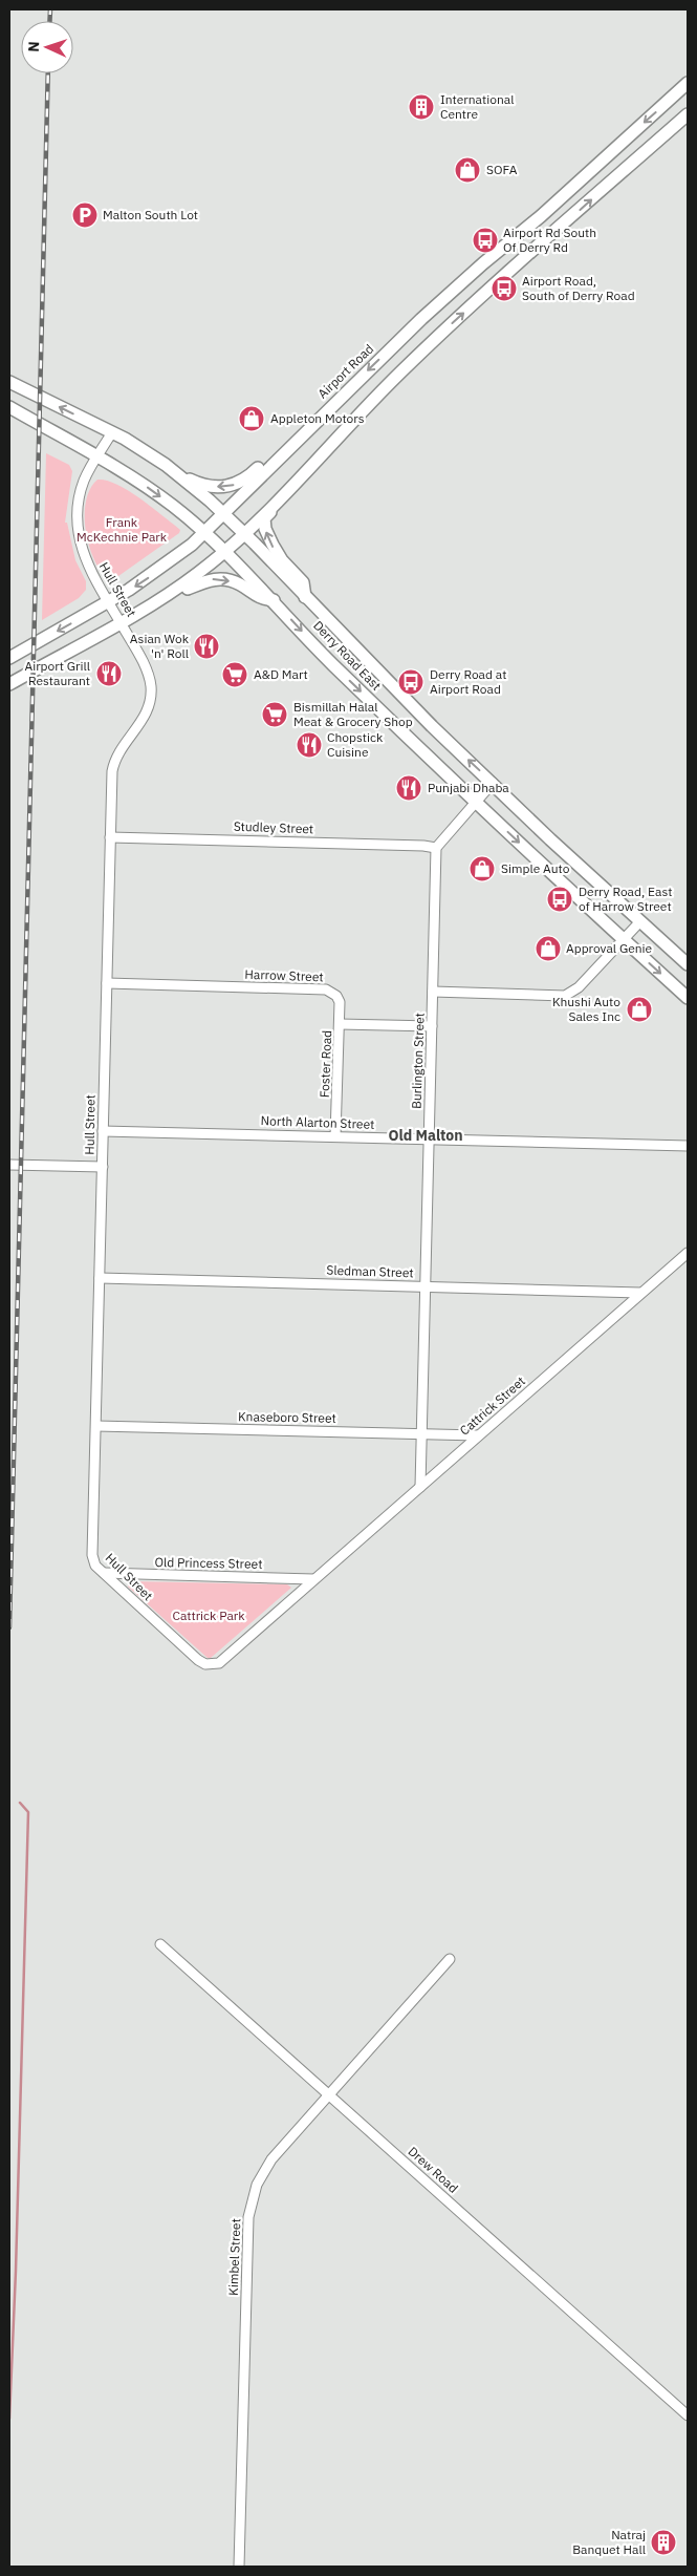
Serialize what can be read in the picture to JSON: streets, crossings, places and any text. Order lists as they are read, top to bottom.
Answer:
{
  "streets": {
    "main road": ["Airport Road", "Derry Road East"],
    "street": [
      "Hull Street",
      "Studley Street",
      "Harrow Street",
      "Burlington Street",
      "Foster Road",
      "North Alarton Street",
      "Sledman Street",
      "Cattrick Street",
      "Knaseboro Street",
      "Old Princess Street",
      "Drew Road",
      "Kimbel Street"
    ]
  },
  "crossings": [
    ["Airport Road", "Hull Street"],
    ["Airport Road", "Derry Road East"],
    ["Hull Street", "Derry Road East"],
    ["Hull Street", "Studley Street"],
    ["Hull Street", "Harrow Street"],
    ["Hull Street", "North Alarton Street"],
    ["Hull Street", "Sledman Street"],
    ["Hull Street", "Cattrick Street"],
    ["Hull Street", "Knaseboro Street"],
    ["Hull Street", "Old Princess Street"],
    ["Studley Street", "Burlington Street"],
    ["Harrow Street", "Foster Road"],
    ["Burlington Street", "North Alarton Street"],
    ["Burlington Street", "Sledman Street"],
    ["Burlington Street", "Cattrick Street"],
    ["Burlington Street", "Knaseboro Street"],
    ["Foster Road", "North Alarton Street"],
    ["Sledman Street", "Cattrick Street"],
    ["Cattrick Street", "Knaseboro Street"],
    ["Cattrick Street", "Old Princess Street"],
    ["Drew Road", "Kimbel Street"]
  ],
  "districts": ["Old Malton"],
  "parks": ["Frank McKechnie Park", "Cattrick Park"],
  "places": {
    "building": ["International Centre", "Natraj Banquet Hall"],
    "shop": [
      "SOFA",
      "Appleton Motors",
      "Simple Auto",
      "Approval Genie",
      "Khushi Auto Sales Inc"
    ],
    "parking": ["Malton South Lot"],
    "bus stop": [
      "Airport Rd South Of Derry Rd",
      "Airport Road, South of Derry Road",
      "Derry Road at Airport Road",
      "Derry Road, East of Harrow Street"
    ],
    "restaurant": [
      "Asian Wok 'n' Roll",
      "Airport Grill Restaurant",
      "Chopstick Cuisine",
      "Punjabi Dhaba"
    ],
    "supermarket": ["A&D Mart", "Bismillah Halal Meat & Grocery Shop"]
  },
  "north": "left"
}
